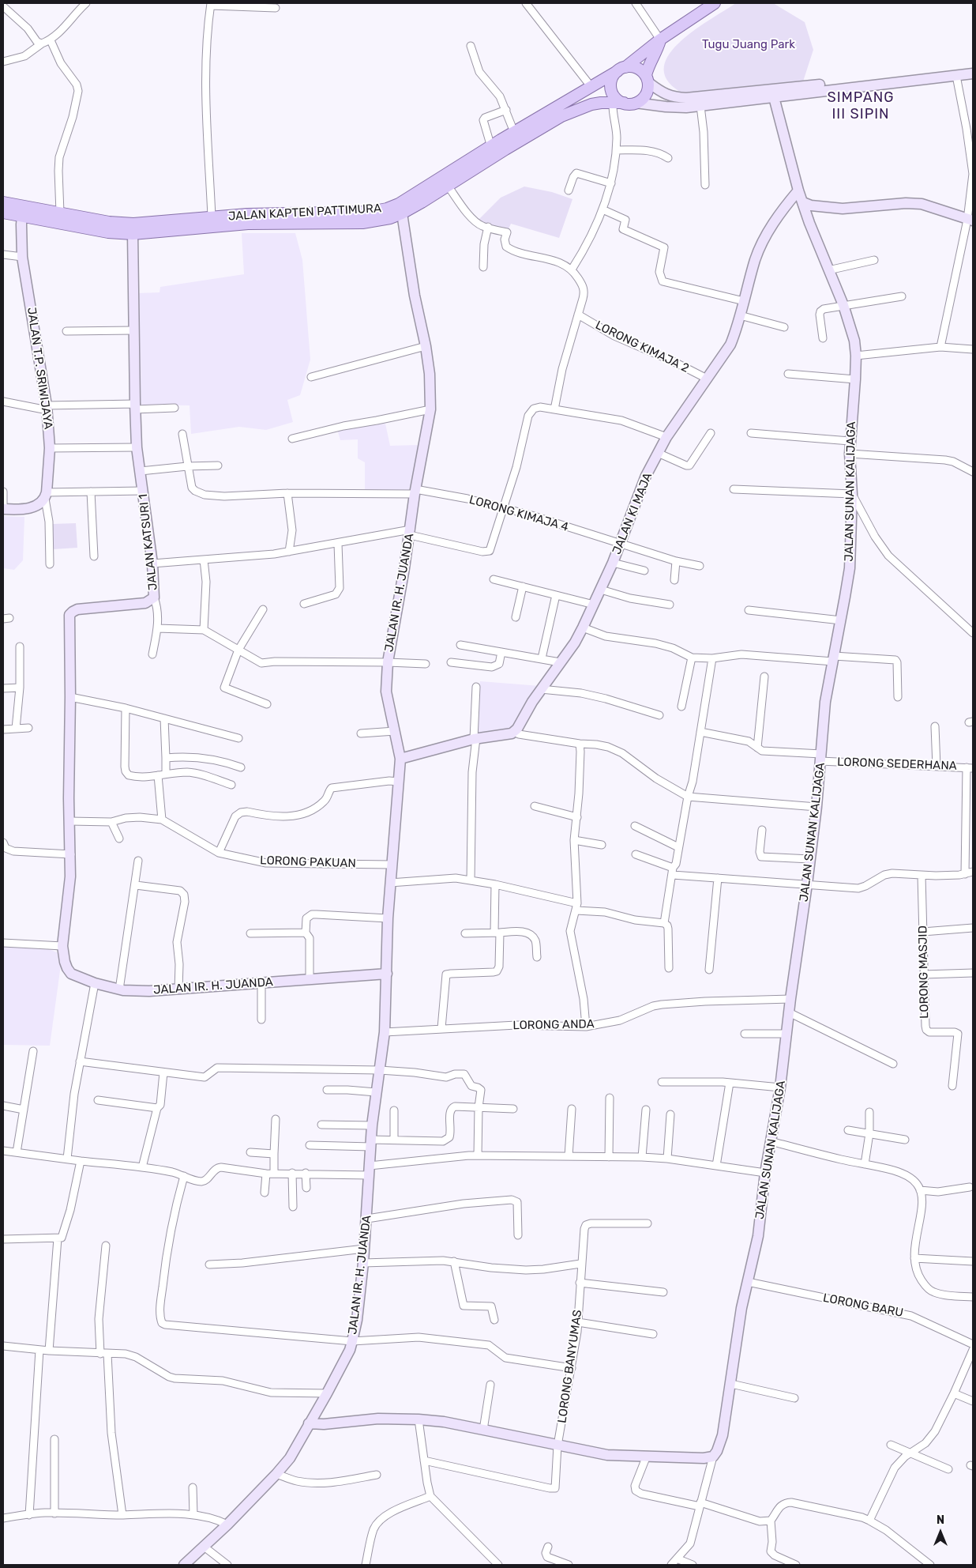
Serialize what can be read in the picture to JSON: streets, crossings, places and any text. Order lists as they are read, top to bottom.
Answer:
{
  "streets": {
    "main road": ["JALAN KAPTEN PATTIMURA"],
    "street": [
      "LORONG KIMAJA 2",
      "JALAN T.P. SRIWIJAYA",
      "JALAN SUNAN KALIJAGA",
      "LORONG KIMAJA 4",
      "JALAN KI MAJA",
      "JALAN KATSURI 1",
      "JALAN IR. H. JUANDA",
      "LORONG SEDERHANA",
      "LORONG PAKUAN",
      "LORONG MASJID",
      "LORONG ANDA",
      "LORONG BARU",
      "LORONG BANYUMAS"
    ]
  },
  "crossings": [
    ["JALAN KAPTEN PATTIMURA", "JALAN T.P. SRIWIJAYA"],
    ["JALAN KAPTEN PATTIMURA", "JALAN KATSURI 1"],
    ["JALAN KAPTEN PATTIMURA", "JALAN IR. H. JUANDA"],
    ["LORONG KIMAJA 2", "JALAN KI MAJA"],
    ["JALAN SUNAN KALIJAGA", "JALAN KI MAJA"],
    ["JALAN SUNAN KALIJAGA", "LORONG SEDERHANA"],
    ["JALAN SUNAN KALIJAGA", "LORONG ANDA"],
    ["JALAN SUNAN KALIJAGA", "LORONG BARU"],
    ["LORONG KIMAJA 4", "JALAN KI MAJA"],
    ["LORONG KIMAJA 4", "JALAN IR. H. JUANDA"],
    ["JALAN KATSURI 1", "JALAN IR. H. JUANDA"],
    ["JALAN KATSURI 1", "LORONG PAKUAN"],
    ["JALAN IR. H. JUANDA", "LORONG PAKUAN"],
    ["JALAN IR. H. JUANDA", "LORONG ANDA"]
  ],
  "districts": ["SIMPANG III SIPIN"],
  "parks": ["Tugu Juang Park"],
  "north": "top"
}
